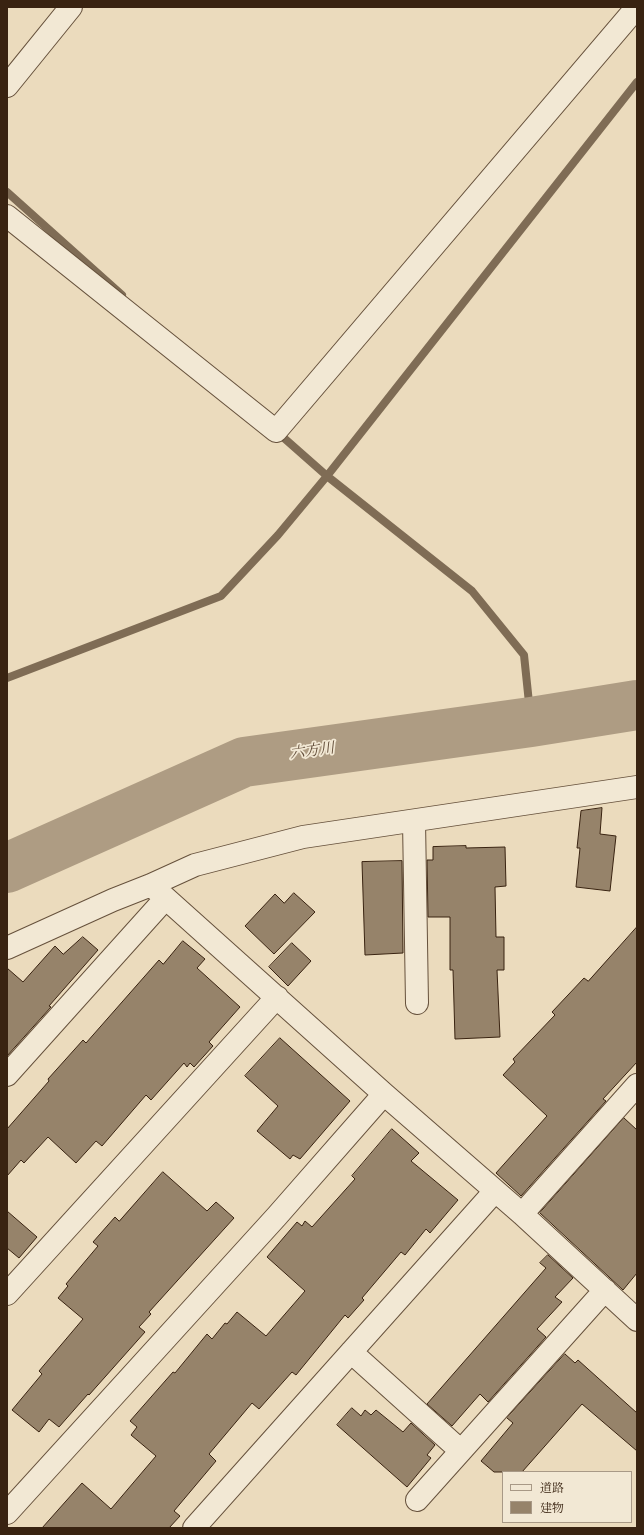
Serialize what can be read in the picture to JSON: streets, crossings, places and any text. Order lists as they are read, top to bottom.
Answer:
{
  "water": ["六方川"],
  "legend": ["道路", "建物"]
}
